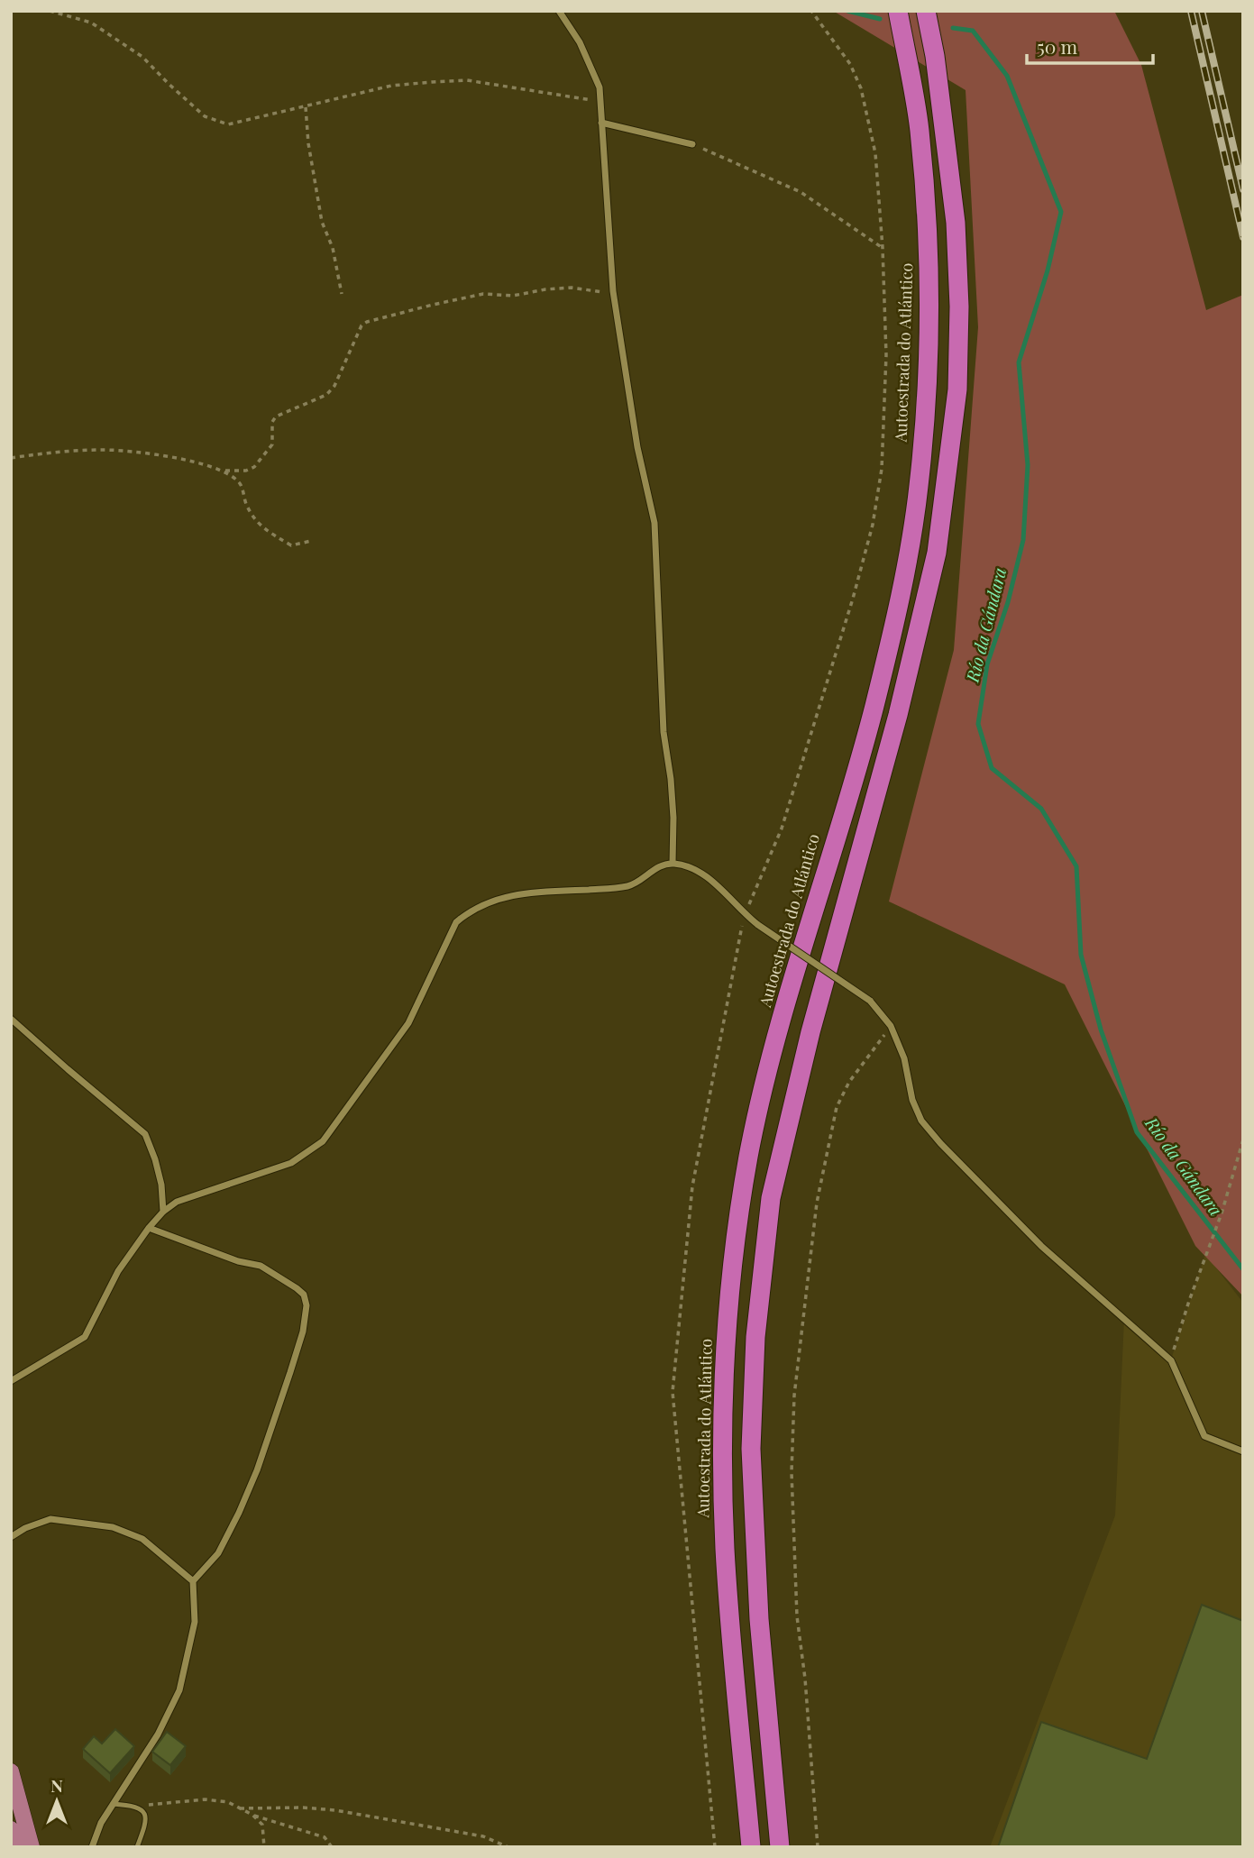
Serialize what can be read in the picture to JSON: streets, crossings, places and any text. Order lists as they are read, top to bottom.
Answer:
{
  "streets": {
    "highway": ["Autoestrada do Atlántico"]
  },
  "water": ["Río da Gándara"],
  "scale_bar": "50 m",
  "north": "top"
}
